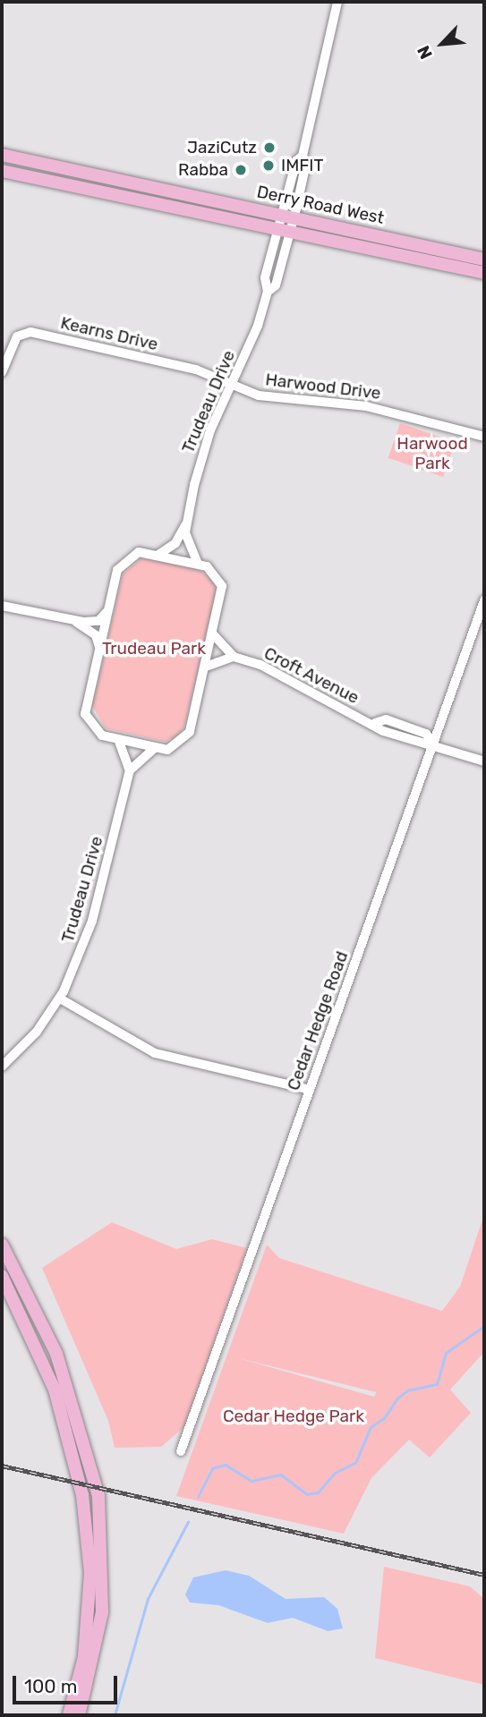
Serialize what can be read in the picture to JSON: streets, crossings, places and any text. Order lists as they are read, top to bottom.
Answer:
{
  "streets": {
    "main road": ["Derry Road West"],
    "street": [
      "Kearns Drive",
      "Harwood Drive",
      "Trudeau Drive",
      "Croft Avenue",
      "Cedar Hedge Road"
    ]
  },
  "crossings": [
    ["Derry Road West", "Trudeau Drive"],
    ["Kearns Drive", "Harwood Drive"],
    ["Kearns Drive", "Trudeau Drive"],
    ["Harwood Drive", "Trudeau Drive"],
    ["Trudeau Drive", "Croft Avenue"],
    ["Croft Avenue", "Cedar Hedge Road"]
  ],
  "parks": ["Harwood Park", "Trudeau Park", "Cedar Hedge Park"],
  "places": ["JaziCutz", "IMFIT", "Rabba"],
  "scale_bar": "100 m",
  "north": "bottom left"
}
